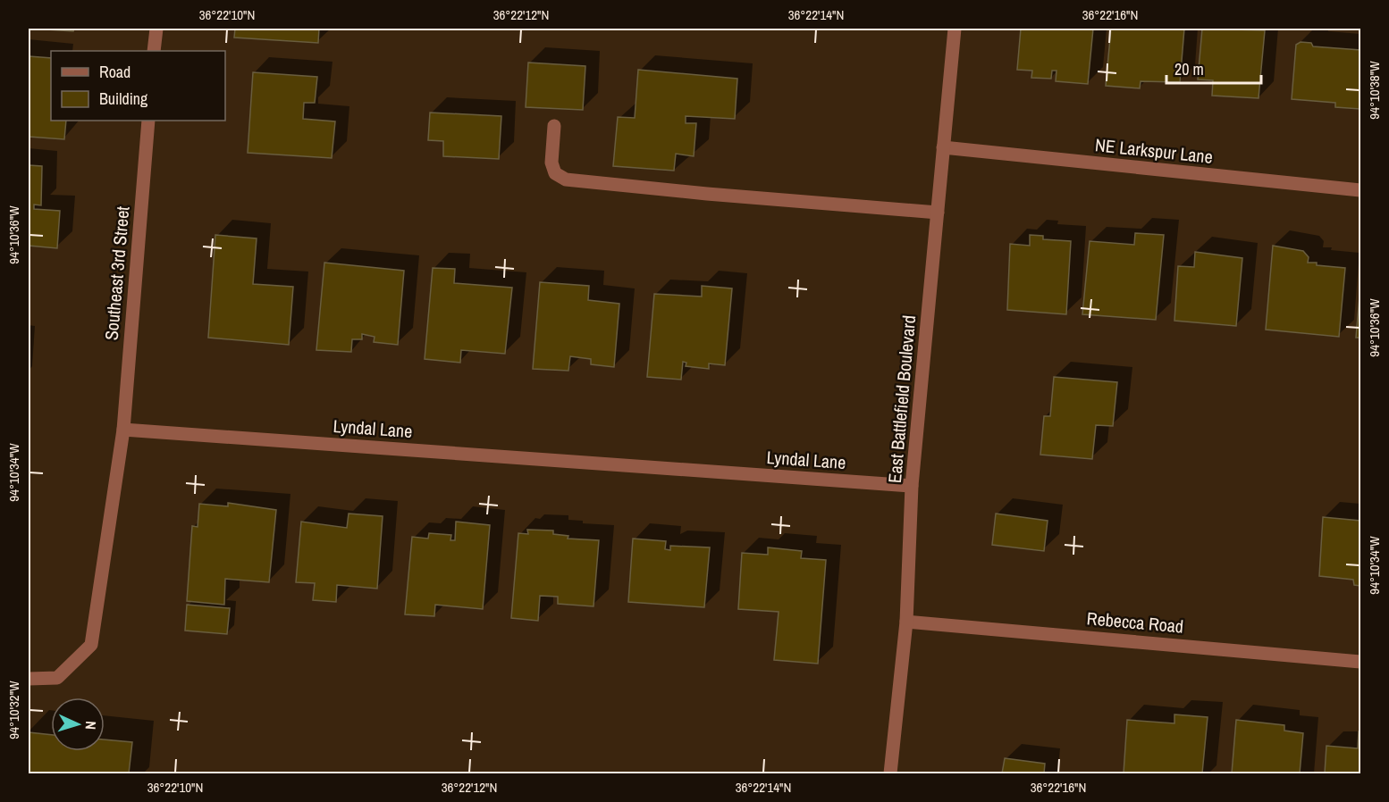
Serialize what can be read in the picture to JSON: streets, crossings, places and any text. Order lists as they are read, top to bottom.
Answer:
{
  "streets": {
    "street": [
      "NE Larkspur Lane",
      "Southeast 3rd Street",
      "East Battlefield Boulevard",
      "Lyndal Lane",
      "Rebecca Road"
    ]
  },
  "crossings": [
    ["NE Larkspur Lane", "East Battlefield Boulevard"],
    ["Southeast 3rd Street", "Lyndal Lane"],
    ["East Battlefield Boulevard", "Lyndal Lane"],
    ["East Battlefield Boulevard", "Rebecca Road"]
  ],
  "legend": ["Road", "Building"],
  "scale_bar": "20 m",
  "north": "right",
  "coordinates": [
    "36°22'10\"N",
    "36°22'12\"N",
    "36°22'14\"N",
    "36°22'16\"N",
    "94°10'38\"W",
    "94°10'36\"W",
    "94°10'34\"W",
    "94°10'32\"W"
  ]
}
